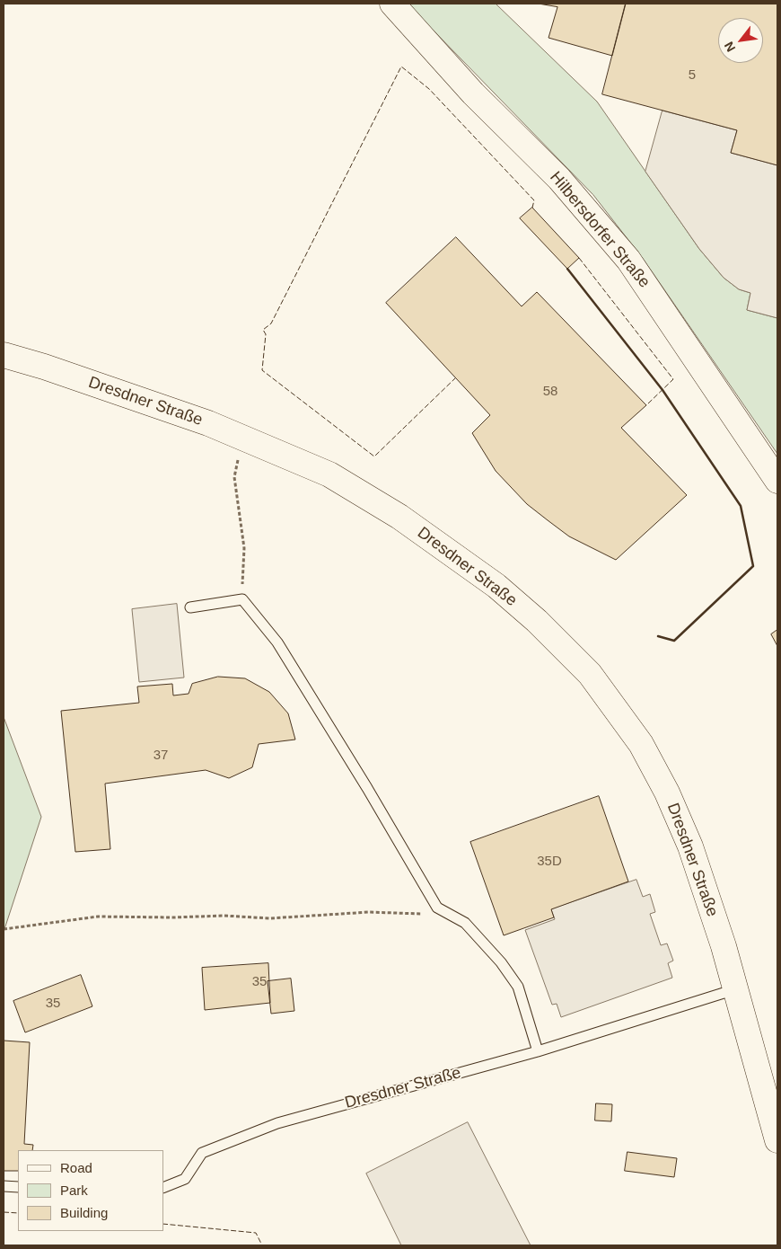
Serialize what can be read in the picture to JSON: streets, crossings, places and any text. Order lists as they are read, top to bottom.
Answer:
{
  "streets": {
    "main road": ["Hilbersdorfer Straße", "Dresdner Straße"]
  },
  "house_numbers": [
    "5",
    "58",
    "37",
    "35D",
    "35",
    "35"
  ],
  "legend": ["Road", "Park", "Building"],
  "north": "bottom left"
}
